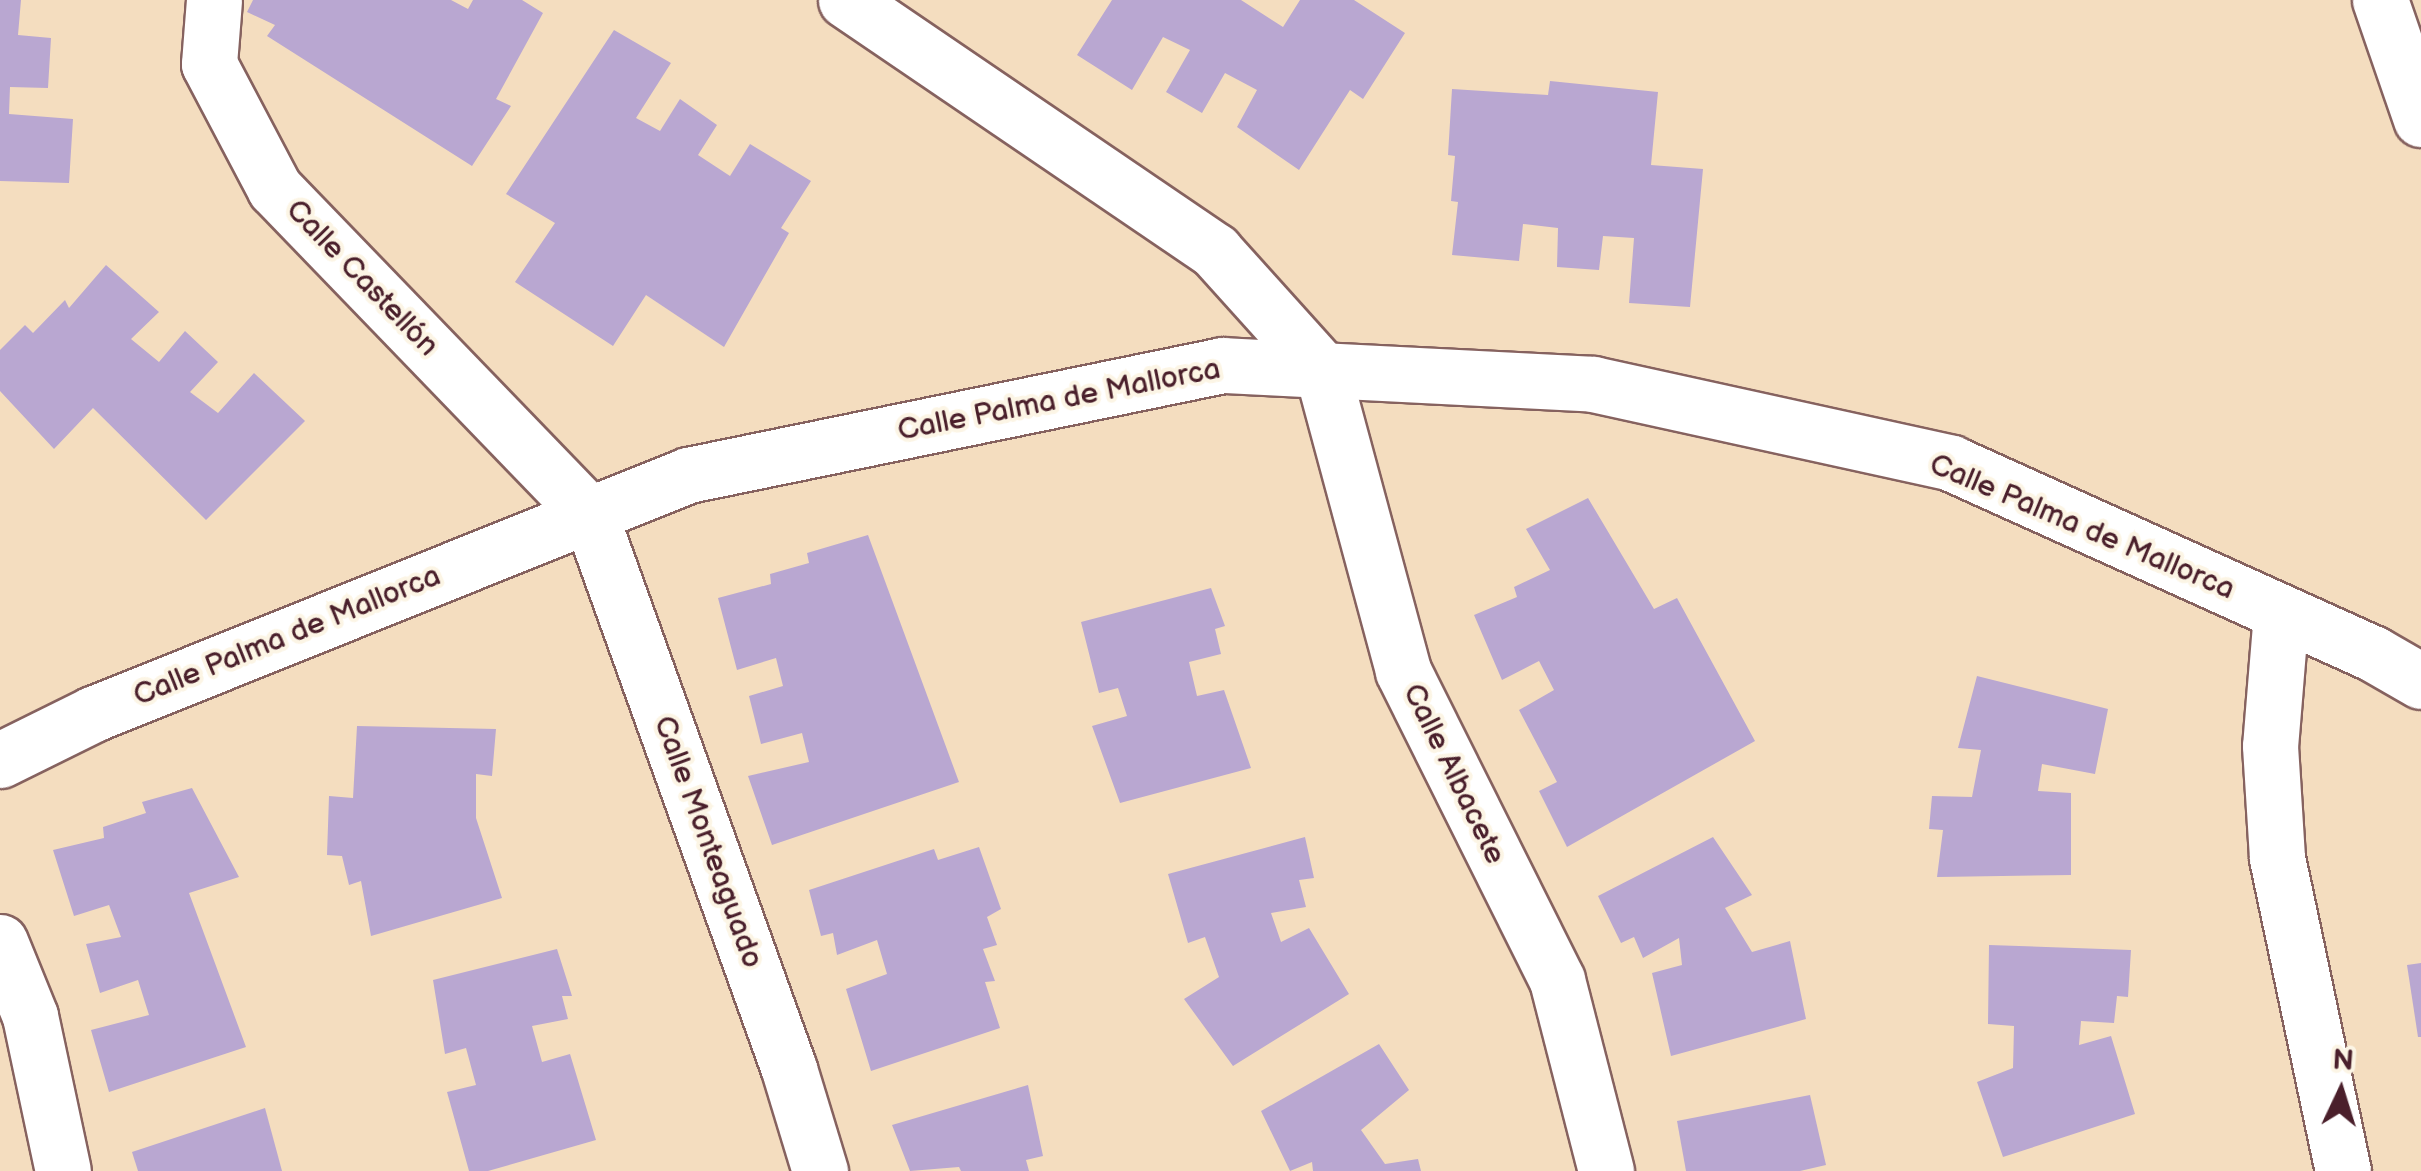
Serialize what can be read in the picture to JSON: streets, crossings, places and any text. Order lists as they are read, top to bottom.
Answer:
{
  "streets": {
    "street": [
      "Calle Castellón",
      "Calle Palma de Mallorca",
      "Calle Albacete",
      "Calle Monteaguado"
    ]
  },
  "crossings": [
    ["Calle Castellón", "Calle Palma de Mallorca"],
    ["Calle Castellón", "Calle Monteaguado"],
    ["Calle Palma de Mallorca", "Calle Albacete"],
    ["Calle Palma de Mallorca", "Calle Monteaguado"]
  ],
  "north": "top"
}
